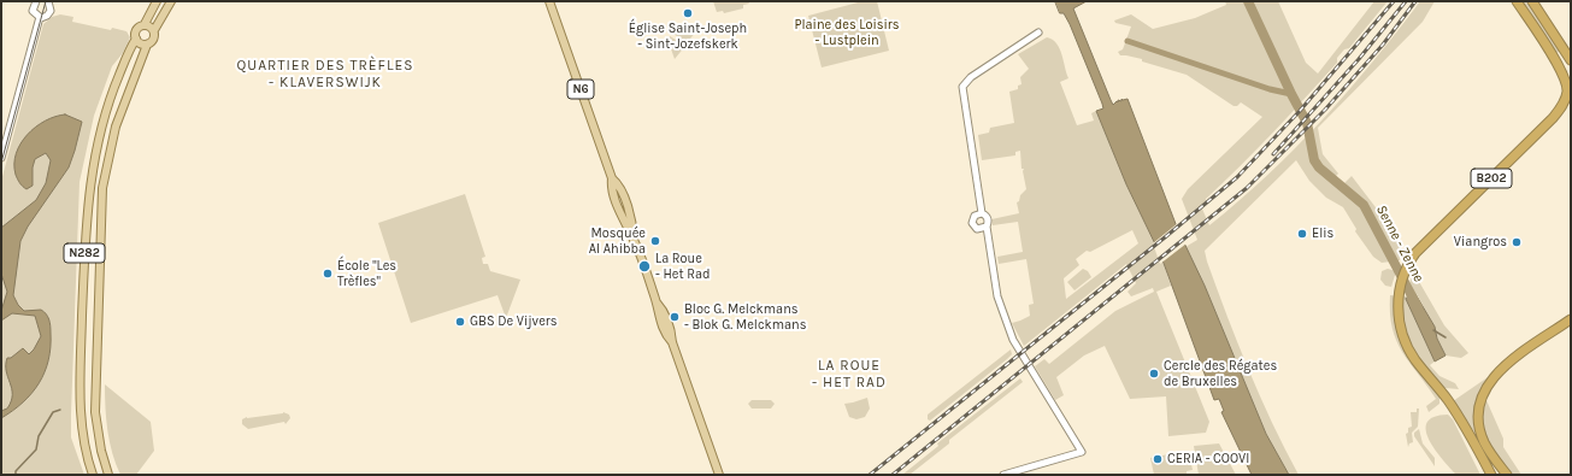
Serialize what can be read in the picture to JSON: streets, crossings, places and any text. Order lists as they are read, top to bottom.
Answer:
{
  "streets": {
    "highway": ["B202"],
    "main road": ["N6", "N282"]
  },
  "districts": ["QUARTIER DES TRÈFLES - KLAVERSWIJK", "LA ROUE - HET RAD"],
  "water": ["Senne - Zenne"],
  "parks": ["Plaine des Loisirs - Lustplein"],
  "places": [
    "Église Saint-Joseph - Sint-Jozefskerk",
    "Elis",
    "Mosquée Al Ahibba",
    "Viangros",
    "La Roue - Het Rad",
    "École \"Les Trèfles\"",
    "Bloc G. Melckmans - Blok G. Melckmans",
    "GBS De Vijvers",
    "Cercle des Régates de Bruxelles",
    "CERIA - COOVI"
  ]
}
